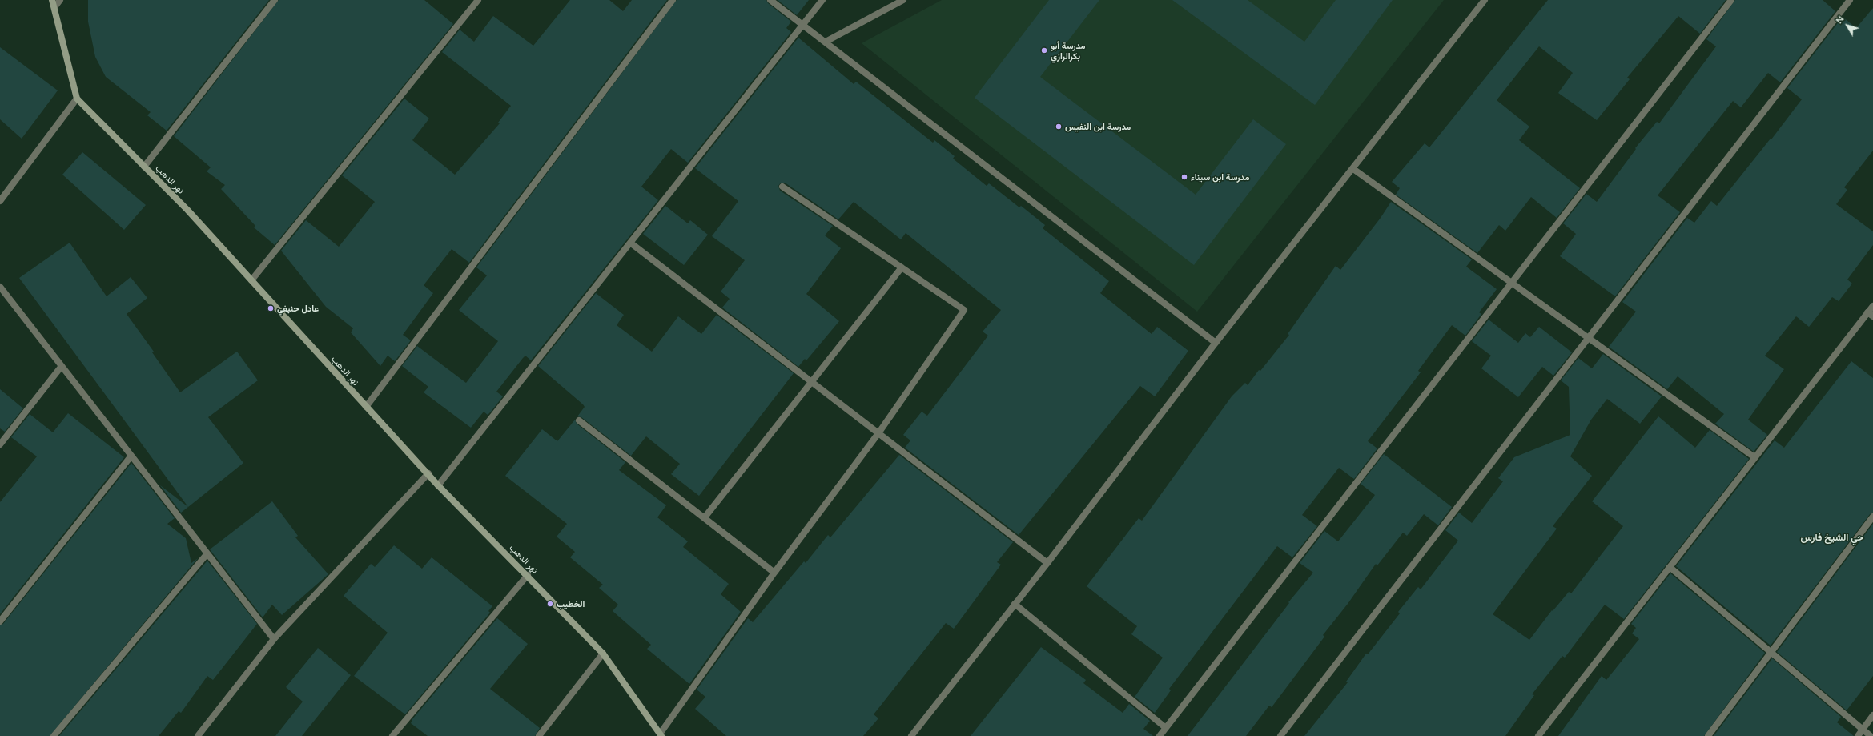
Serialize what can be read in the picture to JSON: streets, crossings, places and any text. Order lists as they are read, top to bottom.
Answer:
{
  "streets": {
    "main road": ["نهر الدهب"]
  },
  "districts": ["حي الشيخ فارس"],
  "places": [
    "مدرسة أبو بكرالرازي",
    "مدرسة ابن النفيس",
    "مدرسة ابن سيناء",
    "عادل حنيفي",
    "الخطيب"
  ],
  "north": "top left"
}
